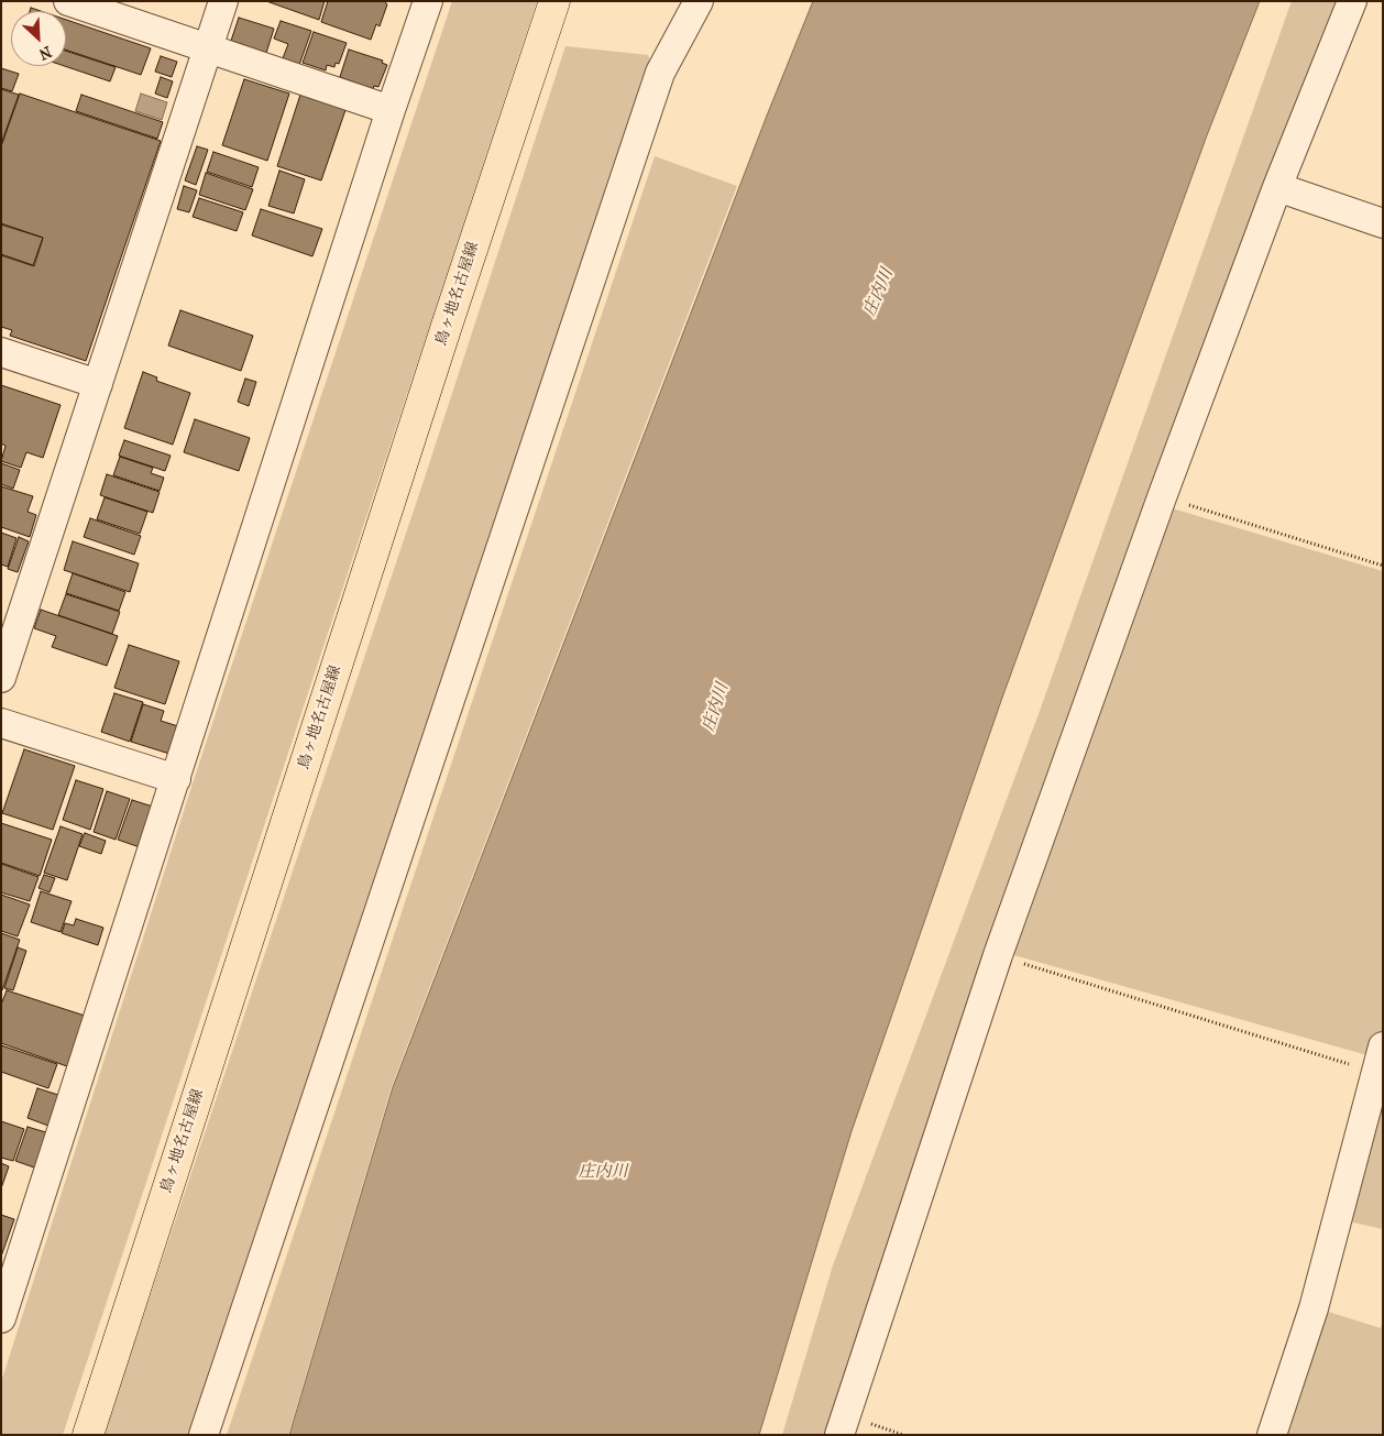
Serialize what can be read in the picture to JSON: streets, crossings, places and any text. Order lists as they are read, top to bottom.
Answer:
{
  "streets": {
    "main road": ["鳥ヶ地名古屋線"]
  },
  "water": ["庄内川"],
  "north": "bottom right"
}
